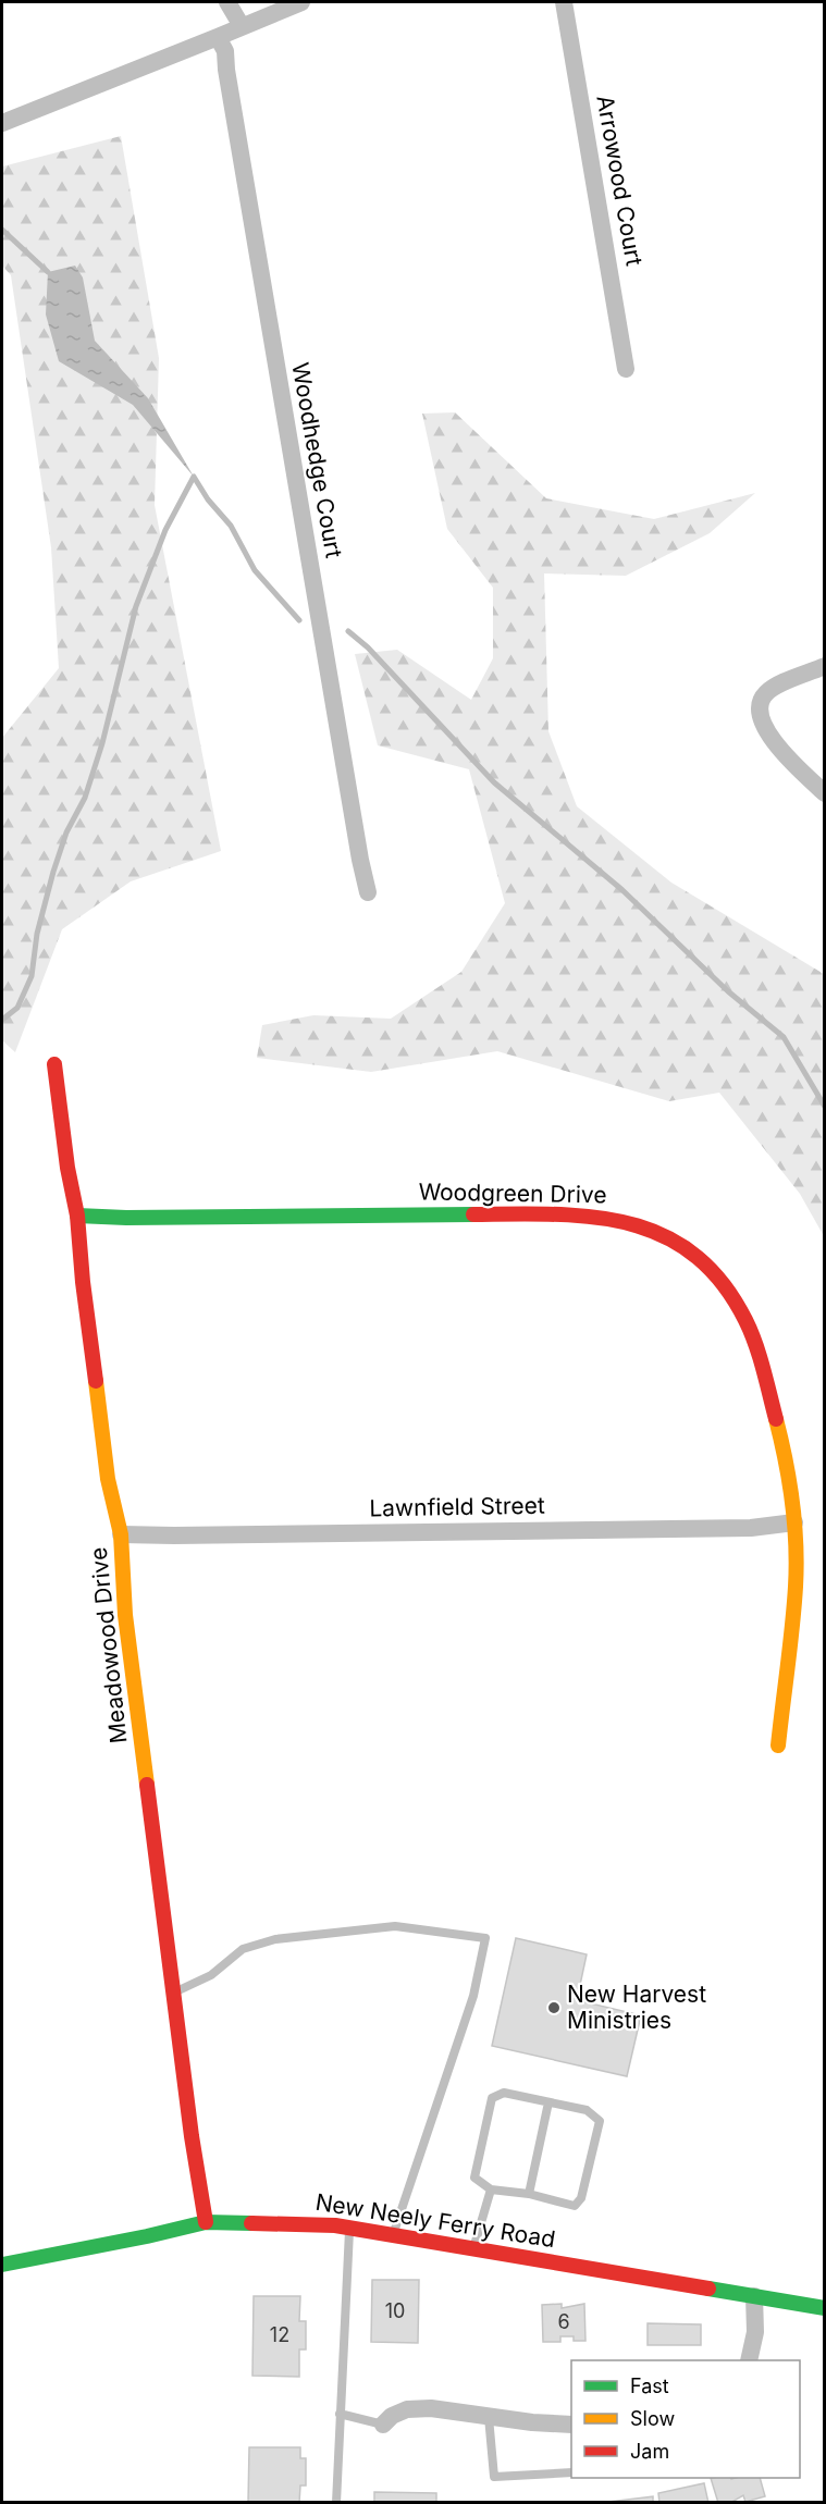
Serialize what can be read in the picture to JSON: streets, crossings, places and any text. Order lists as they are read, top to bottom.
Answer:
{
  "streets": {
    "street": [
      "Arrowood Court",
      "Woodhedge Court",
      "Woodgreen Drive",
      "Lawnfield Street",
      "Meadowood Drive",
      "New Neely Ferry Road"
    ]
  },
  "crossings": [
    ["Woodgreen Drive", "Lawnfield Street"],
    ["Woodgreen Drive", "Meadowood Drive"],
    ["Lawnfield Street", "Meadowood Drive"],
    ["Meadowood Drive", "New Neely Ferry Road"]
  ],
  "places": ["New Harvest Ministries"],
  "house_numbers": ["10", "6", "12"],
  "legend": ["Fast", "Slow", "Jam"]
}
